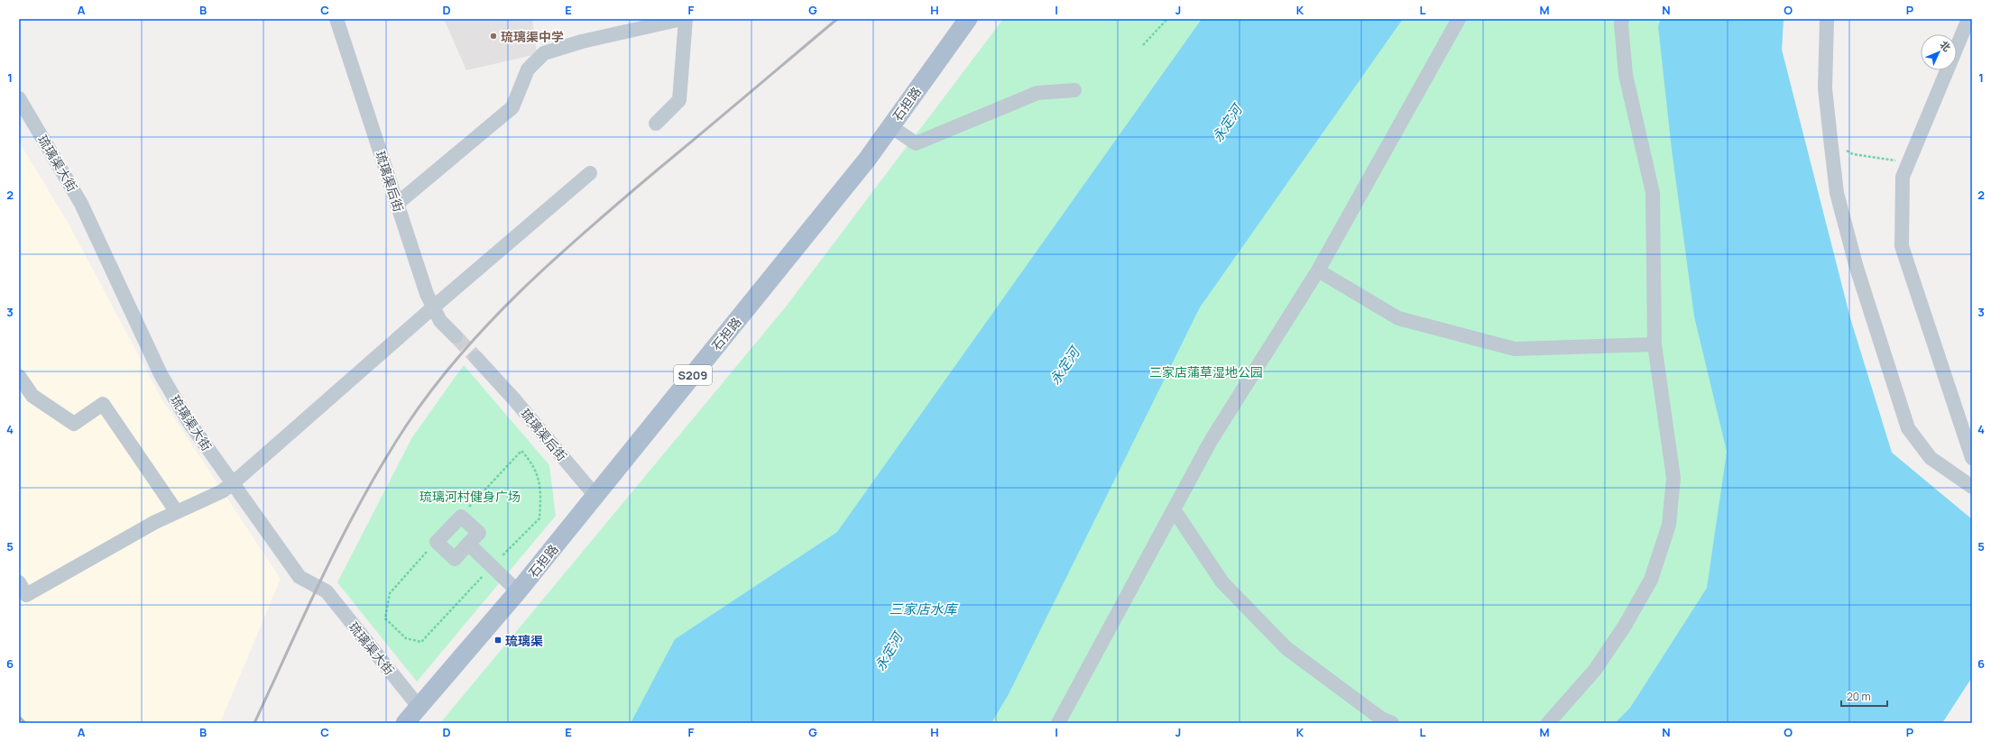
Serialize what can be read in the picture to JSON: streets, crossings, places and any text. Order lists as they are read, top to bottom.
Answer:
{
  "streets": {
    "main road": ["石担路", "S209"],
    "street": ["琉璃渠大街", "琉璃渠后街"]
  },
  "crossings": [
    ["石担路", "琉璃渠大街"],
    ["石担路", "琉璃渠后街"]
  ],
  "water": ["永定河", "三家店水库"],
  "parks": ["三家店蒲草湿地公园", "琉璃河村健身广场"],
  "places": {
    "other": ["琉璃渠中学"],
    "transit": ["琉璃渠"]
  },
  "scale_bar": "20 m",
  "north": "top right",
  "grid": {
    "columns": [
      "A",
      "B",
      "C",
      "D",
      "E",
      "F",
      "G",
      "H",
      "I",
      "J",
      "K",
      "L",
      "M",
      "N",
      "O",
      "P"
    ],
    "rows": [
      "1",
      "2",
      "3",
      "4",
      "5",
      "6"
    ]
  }
}
